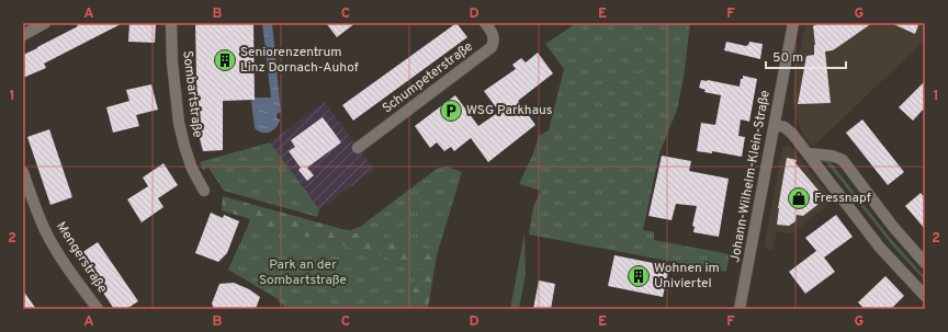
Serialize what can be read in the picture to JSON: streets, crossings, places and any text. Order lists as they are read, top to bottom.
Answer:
{
  "streets": {
    "street": [
      "Schumpeterstraße",
      "Sombartstraße",
      "Johann-Wilhelm-Klein-Straße",
      "Mengerstraße"
    ]
  },
  "parks": ["Park an der Sombartstraße"],
  "places": {
    "building": ["Seniorenzentrum Linz Dornach-Auhof", "Wohnen im Univiertel"],
    "parking": ["WSG Parkhaus"],
    "shop": ["Fressnapf"]
  },
  "scale_bar": "50 m",
  "grid": {
    "columns": [
      "A",
      "B",
      "C",
      "D",
      "E",
      "F",
      "G"
    ],
    "rows": ["1", "2"]
  }
}
